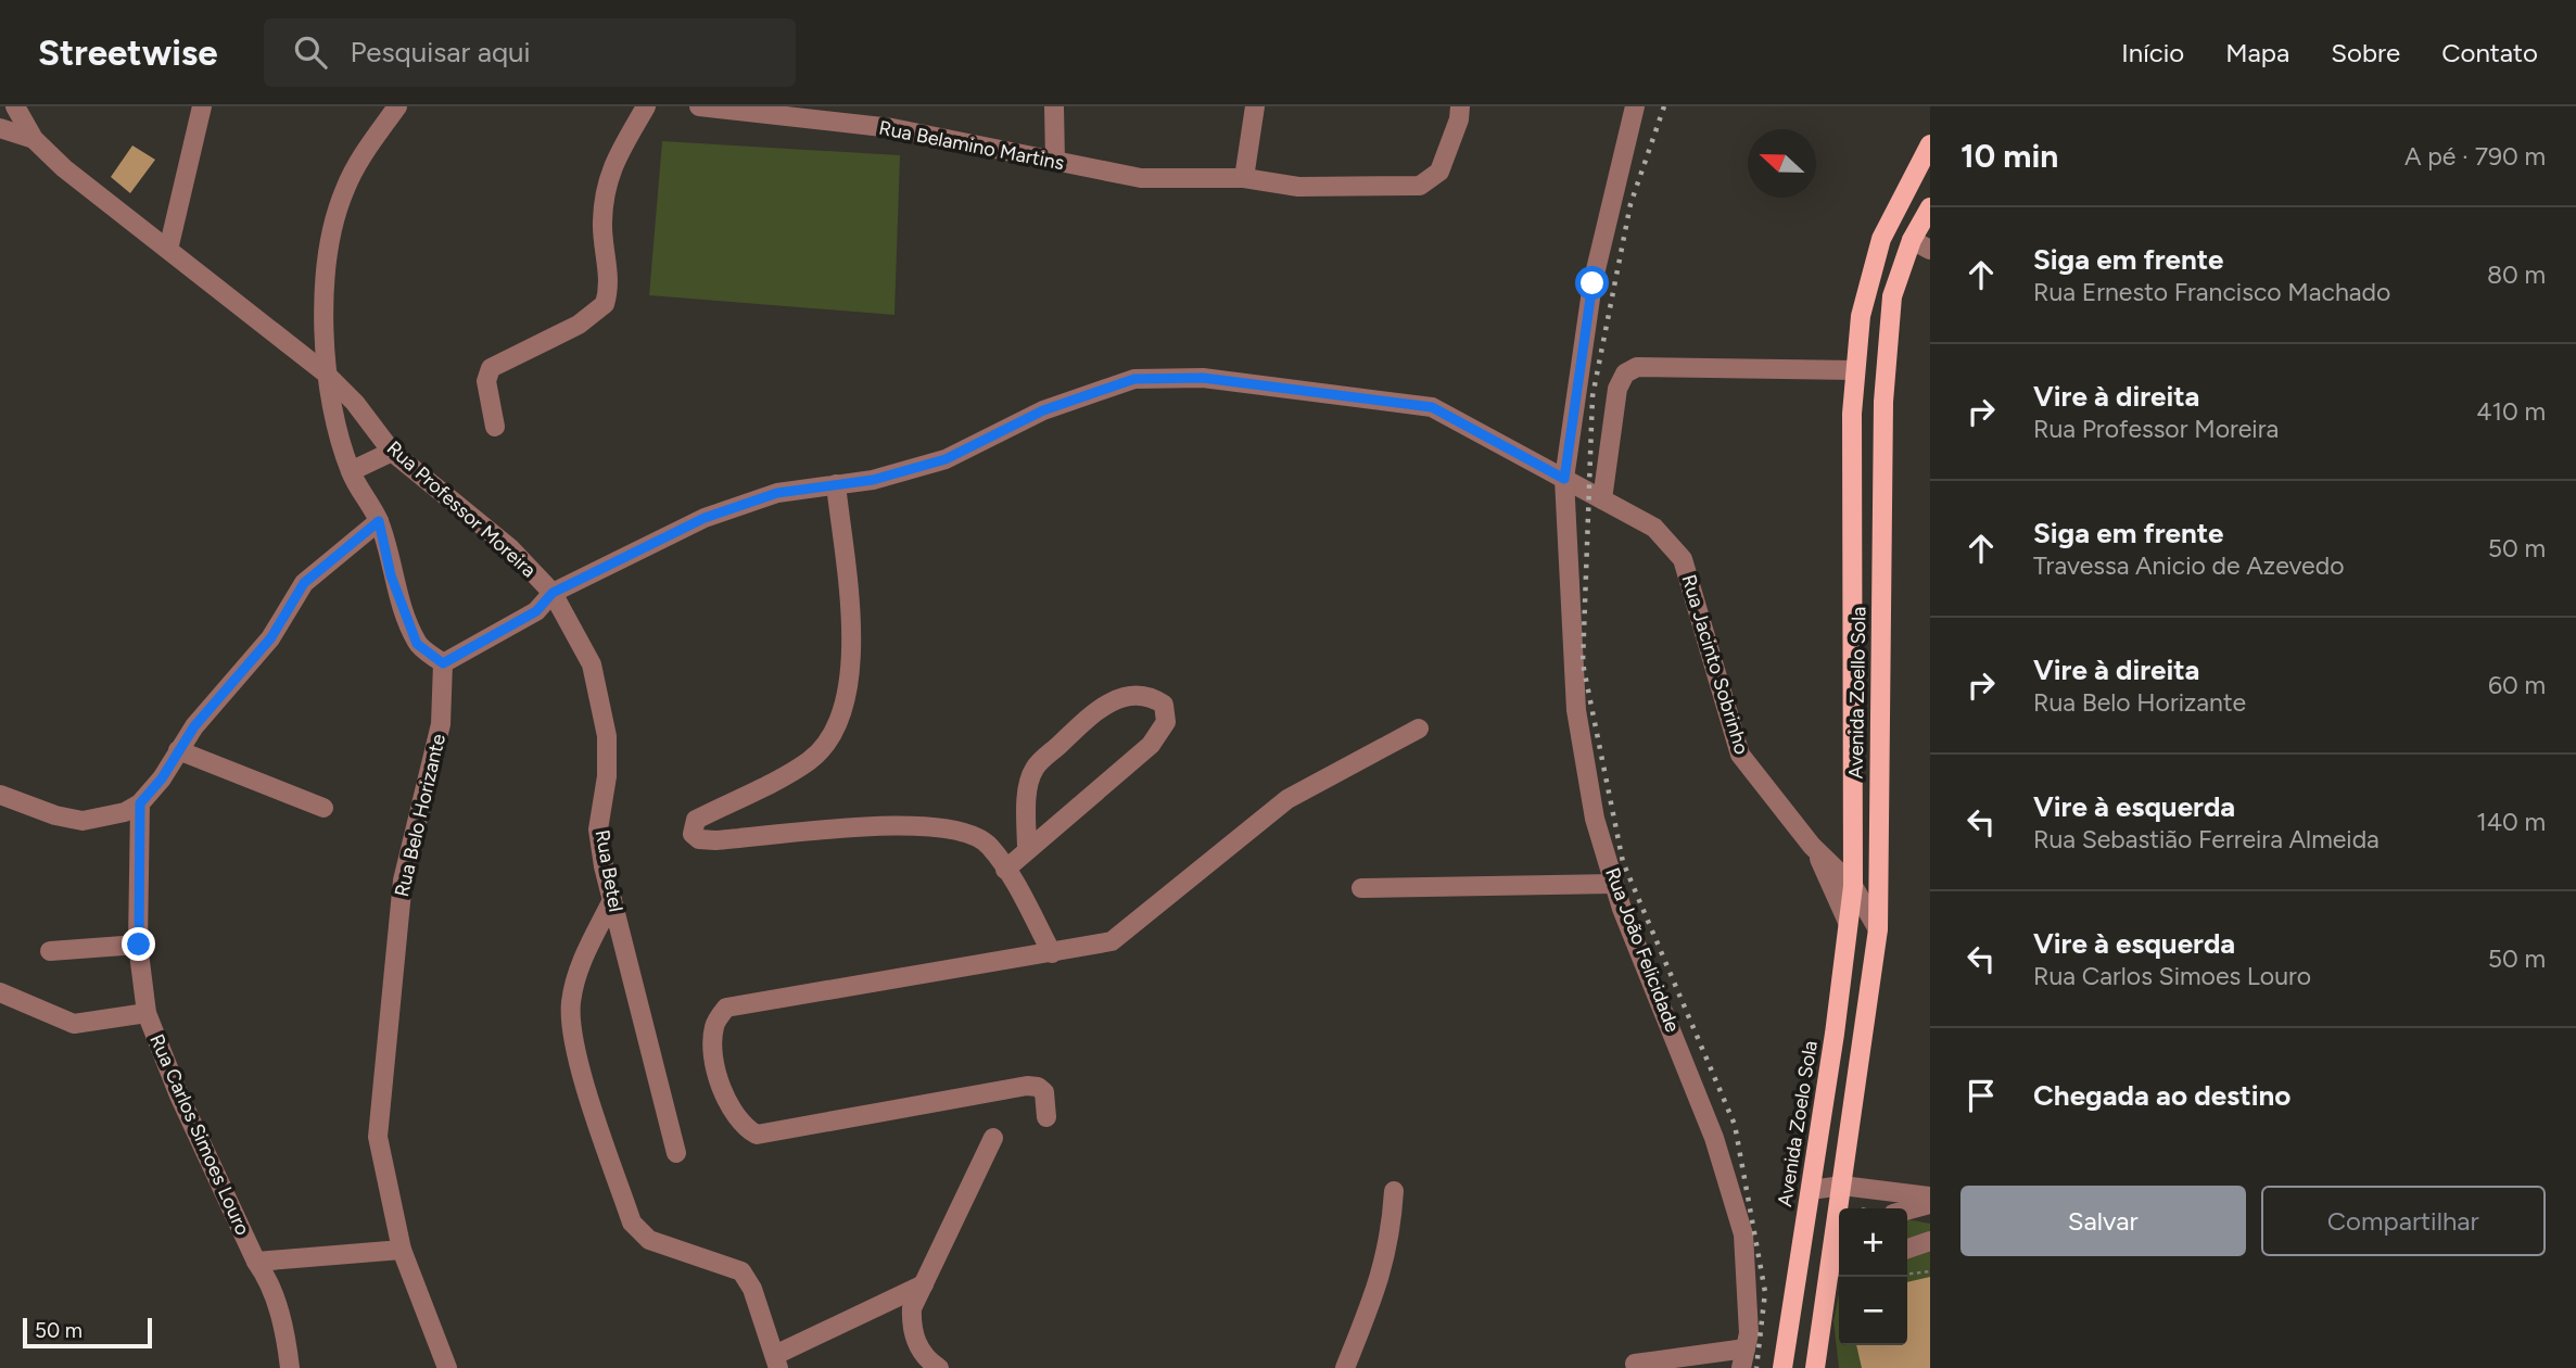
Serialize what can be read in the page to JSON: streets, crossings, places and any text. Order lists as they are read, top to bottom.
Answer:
{
  "streets": {
    "main road": ["Avenida Zoello Sola", "Avenida Zoelo Sola"],
    "street": [
      "Rua Belamino Martins",
      "Rua Professor Moreira",
      "Rua Jacinto Sobrinho",
      "Rua Belo Horizante",
      "Rua Betel",
      "Rua João Felicidade",
      "Rua Carlos Simoes Louro"
    ]
  },
  "crossings": [
    ["Rua Professor Moreira", "Rua Jacinto Sobrinho"],
    ["Rua Professor Moreira", "Rua Betel"],
    ["Rua Professor Moreira", "Rua João Felicidade"],
    ["Rua Jacinto Sobrinho", "Avenida Zoello Sola"],
    ["Rua Jacinto Sobrinho", "Rua João Felicidade"],
    ["Rua Jacinto Sobrinho", "Avenida Zoelo Sola"],
    ["Avenida Zoello Sola", "Avenida Zoelo Sola"]
  ],
  "scale_bar": "50 m",
  "north": "left",
  "page": {
    "header": "Streetwise",
    "search": "Pesquisar aqui",
    "nav": [
      "Início",
      "Mapa",
      "Sobre",
      "Contato"
    ],
    "heading": ["10 min", "A pé · 790 m"],
    "list": [
      ["Siga em frente", "Rua Ernesto Francisco Machado", "80 m"],
      ["Vire à direita", "Rua Professor Moreira", "410 m"],
      ["Siga em frente", "Travessa Anicio de Azevedo", "50 m"],
      ["Vire à direita", "Rua Belo Horizante", "60 m"],
      ["Vire à esquerda", "Rua Sebastião Ferreira Almeida", "140 m"],
      ["Vire à esquerda", "Rua Carlos Simoes Louro", "50 m"],
      "Chegada ao destino"
    ],
    "buttons": ["Salvar", "Compartilhar"],
    "map_buttons": ["+", "−"],
    "scale": "50 m"
  }
}
